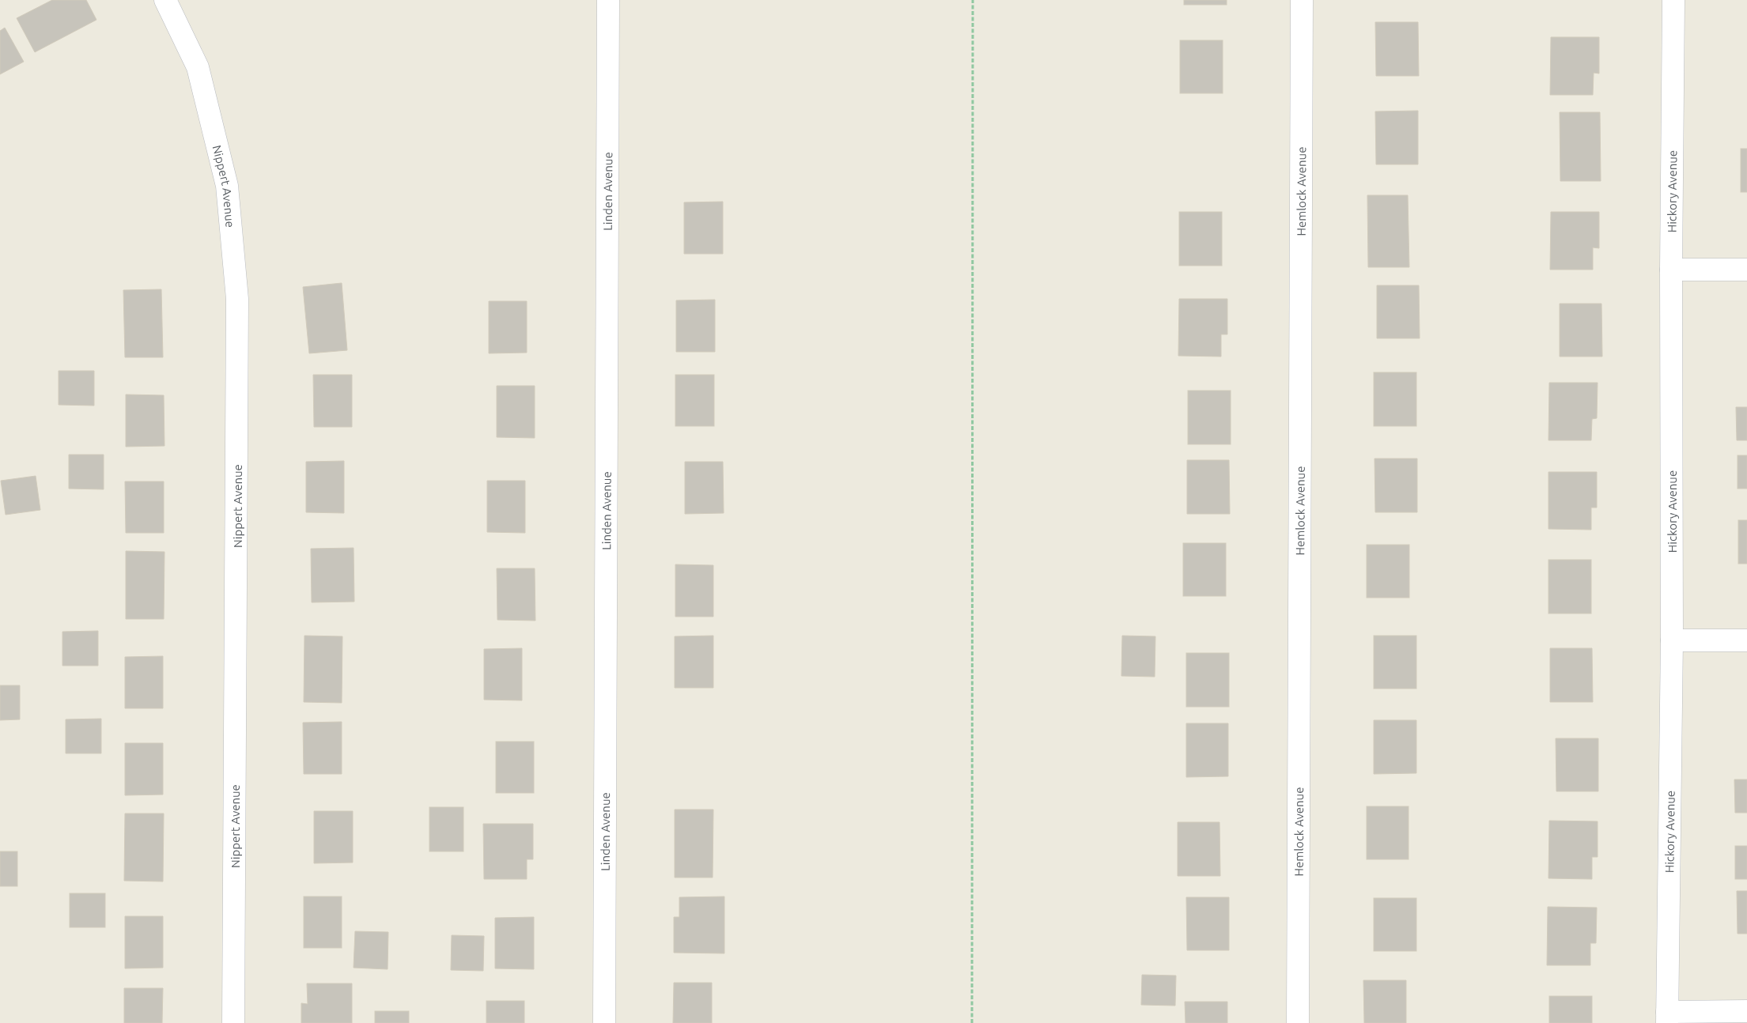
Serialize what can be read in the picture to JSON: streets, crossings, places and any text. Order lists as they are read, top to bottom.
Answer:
{
  "streets": {
    "street": [
      "Nippert Avenue",
      "Linden Avenue",
      "Hemlock Avenue",
      "Hickory Avenue"
    ]
  }
}
